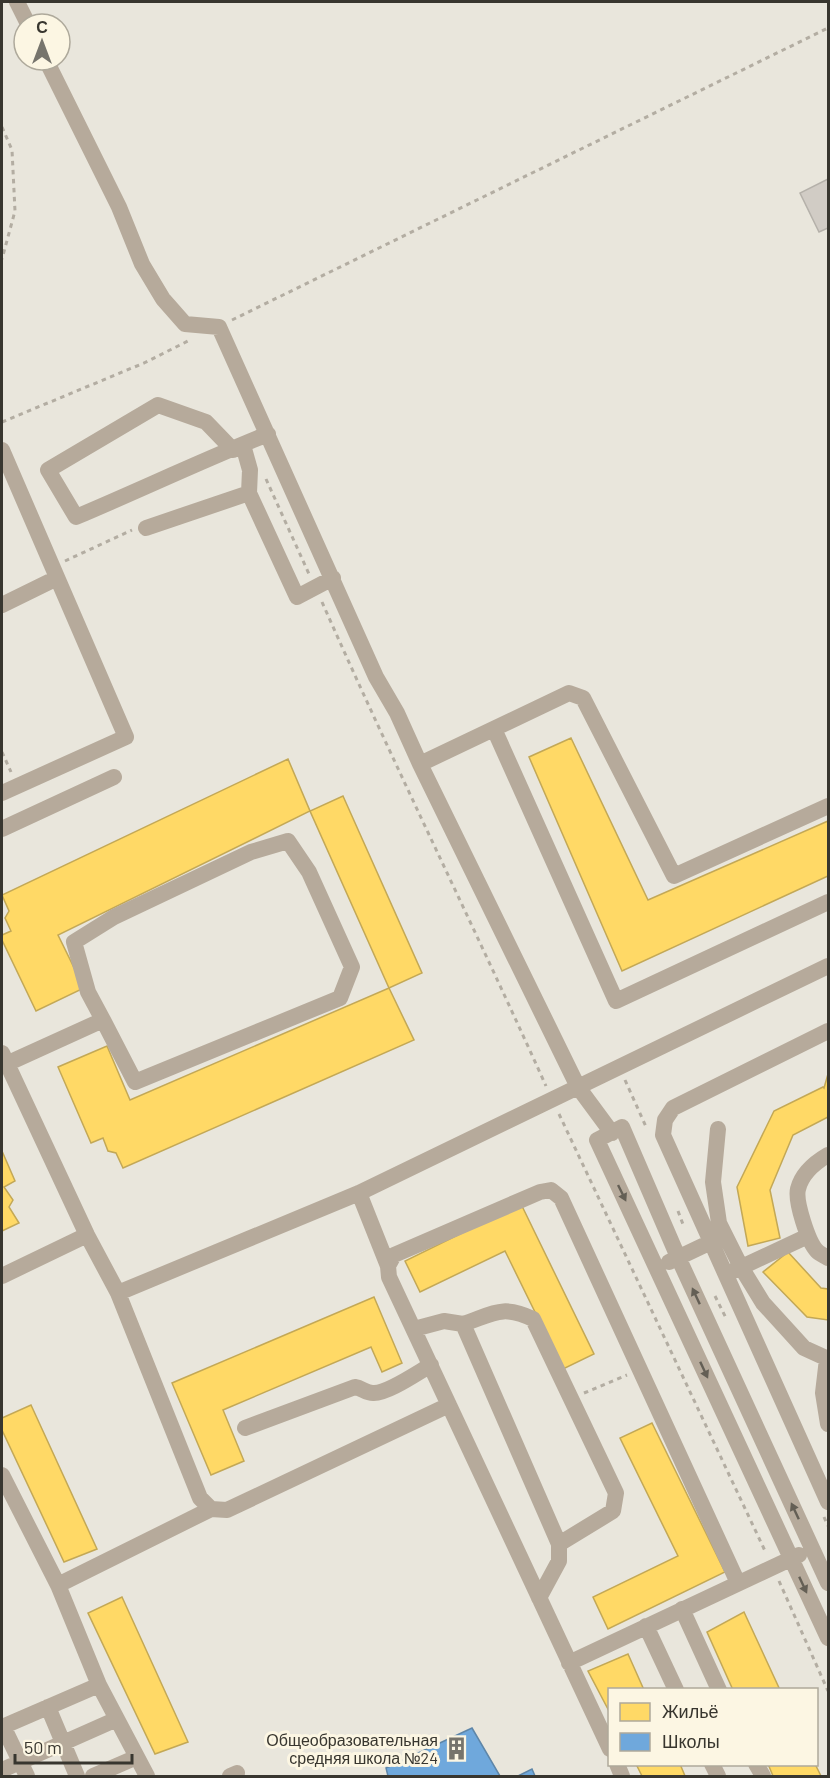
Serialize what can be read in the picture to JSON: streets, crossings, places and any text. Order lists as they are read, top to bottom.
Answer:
{
  "places": {
    "building": ["Общеобразовательная средняя школа №24"]
  },
  "legend": ["Жильё", "Школы"],
  "scale_bar": "50 m",
  "north": "top"
}
